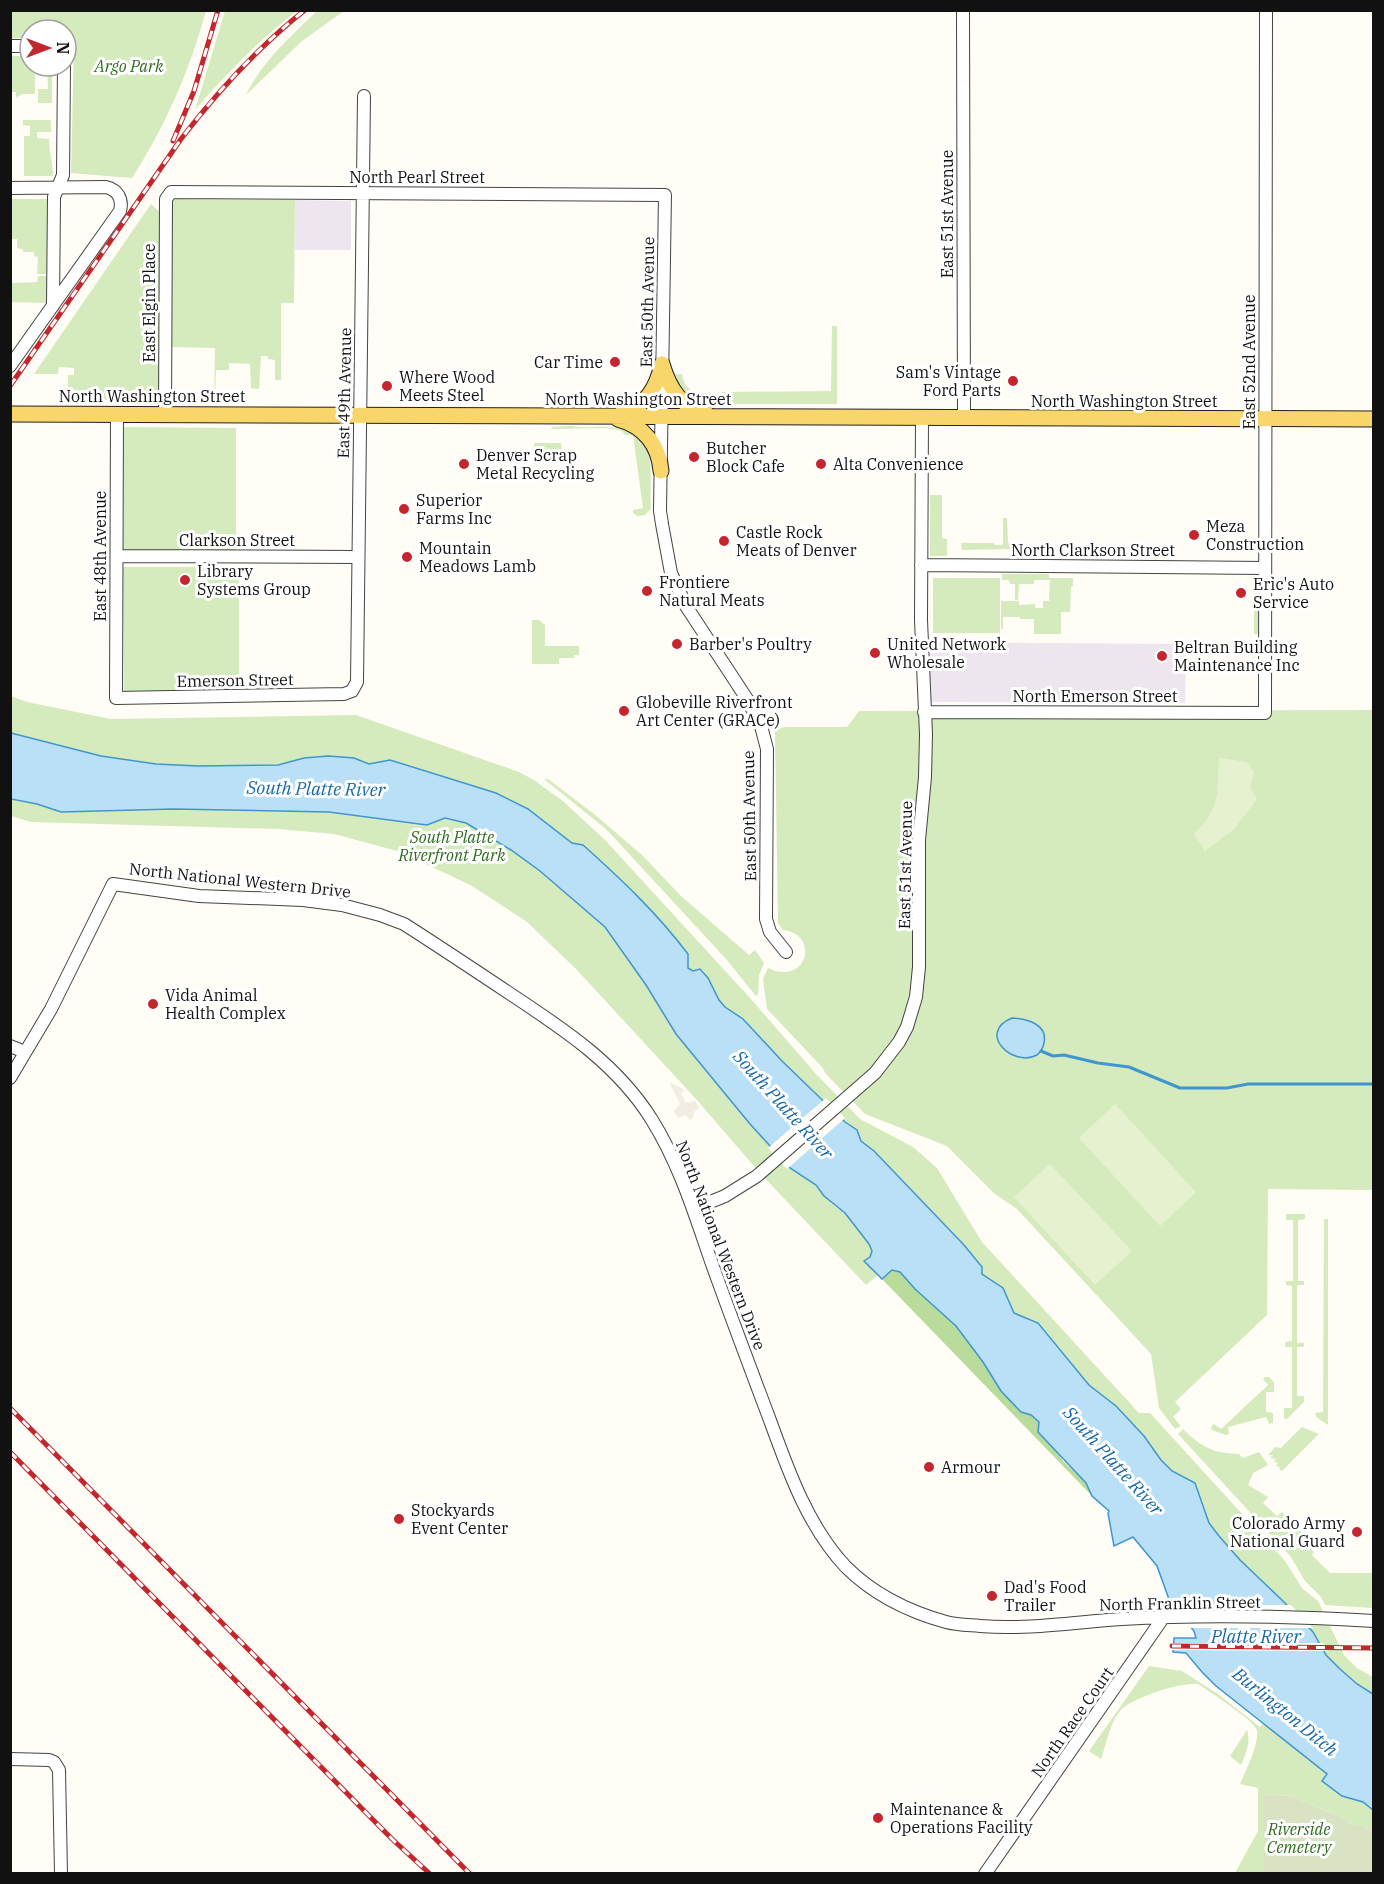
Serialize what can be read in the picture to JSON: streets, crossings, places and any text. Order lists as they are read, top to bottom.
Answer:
{
  "streets": {
    "main road": ["North Washington Street"],
    "street": [
      "North Pearl Street",
      "East 51st Avenue",
      "East 50th Avenue",
      "East Elgin Place",
      "East 52nd Avenue",
      "East 49th Avenue",
      "Clarkson Street",
      "North Clarkson Street",
      "East 48th Avenue",
      "Emerson Street",
      "North Emerson Street",
      "North National Western Drive",
      "North Franklin Street",
      "North Race Court"
    ]
  },
  "crossings": [
    ["North Pearl Street", "East 50th Avenue"],
    ["North Pearl Street", "East Elgin Place"],
    ["North Pearl Street", "East 49th Avenue"],
    ["East 51st Avenue", "North Washington Street"],
    ["East 51st Avenue", "North Clarkson Street"],
    ["East 51st Avenue", "North Emerson Street"],
    ["East 51st Avenue", "North National Western Drive"],
    ["East 50th Avenue", "North Washington Street"],
    ["East Elgin Place", "North Washington Street"],
    ["East 52nd Avenue", "North Washington Street"],
    ["East 52nd Avenue", "North Clarkson Street"],
    ["East 52nd Avenue", "North Emerson Street"],
    ["East 49th Avenue", "North Washington Street"],
    ["East 49th Avenue", "Clarkson Street"],
    ["East 49th Avenue", "Emerson Street"],
    ["North Washington Street", "East 48th Avenue"],
    ["Clarkson Street", "East 48th Avenue"],
    ["East 48th Avenue", "Emerson Street"],
    ["North National Western Drive", "North Franklin Street"],
    ["North Franklin Street", "North Race Court"]
  ],
  "water": ["South Platte River", "Platte River", "Burlington Ditch"],
  "parks": ["Argo Park", "South Platte Riverfront Park", "Riverside Cemetery"],
  "places": [
    "Car Time",
    "Sam's Vintage Ford Parts",
    "Where Wood Meets Steel",
    "Butcher Block Cafe",
    "Denver Scrap Metal Recycling",
    "Alta Convenience",
    "Superior Farms Inc",
    "Meza Construction",
    "Castle Rock Meats of Denver",
    "Mountain Meadows Lamb",
    "Library Systems Group",
    "Frontiere Natural Meats",
    "Eric's Auto Service",
    "Barber's Poultry",
    "United Network Wholesale",
    "Beltran Building Maintenance Inc",
    "Globeville Riverfront Art Center (GRACe)",
    "Vida Animal Health Complex",
    "Armour",
    "Stockyards Event Center",
    "Colorado Army National Guard",
    "Dad's Food Trailer",
    "Maintenance & Operations Facility"
  ],
  "north": "right"
}
